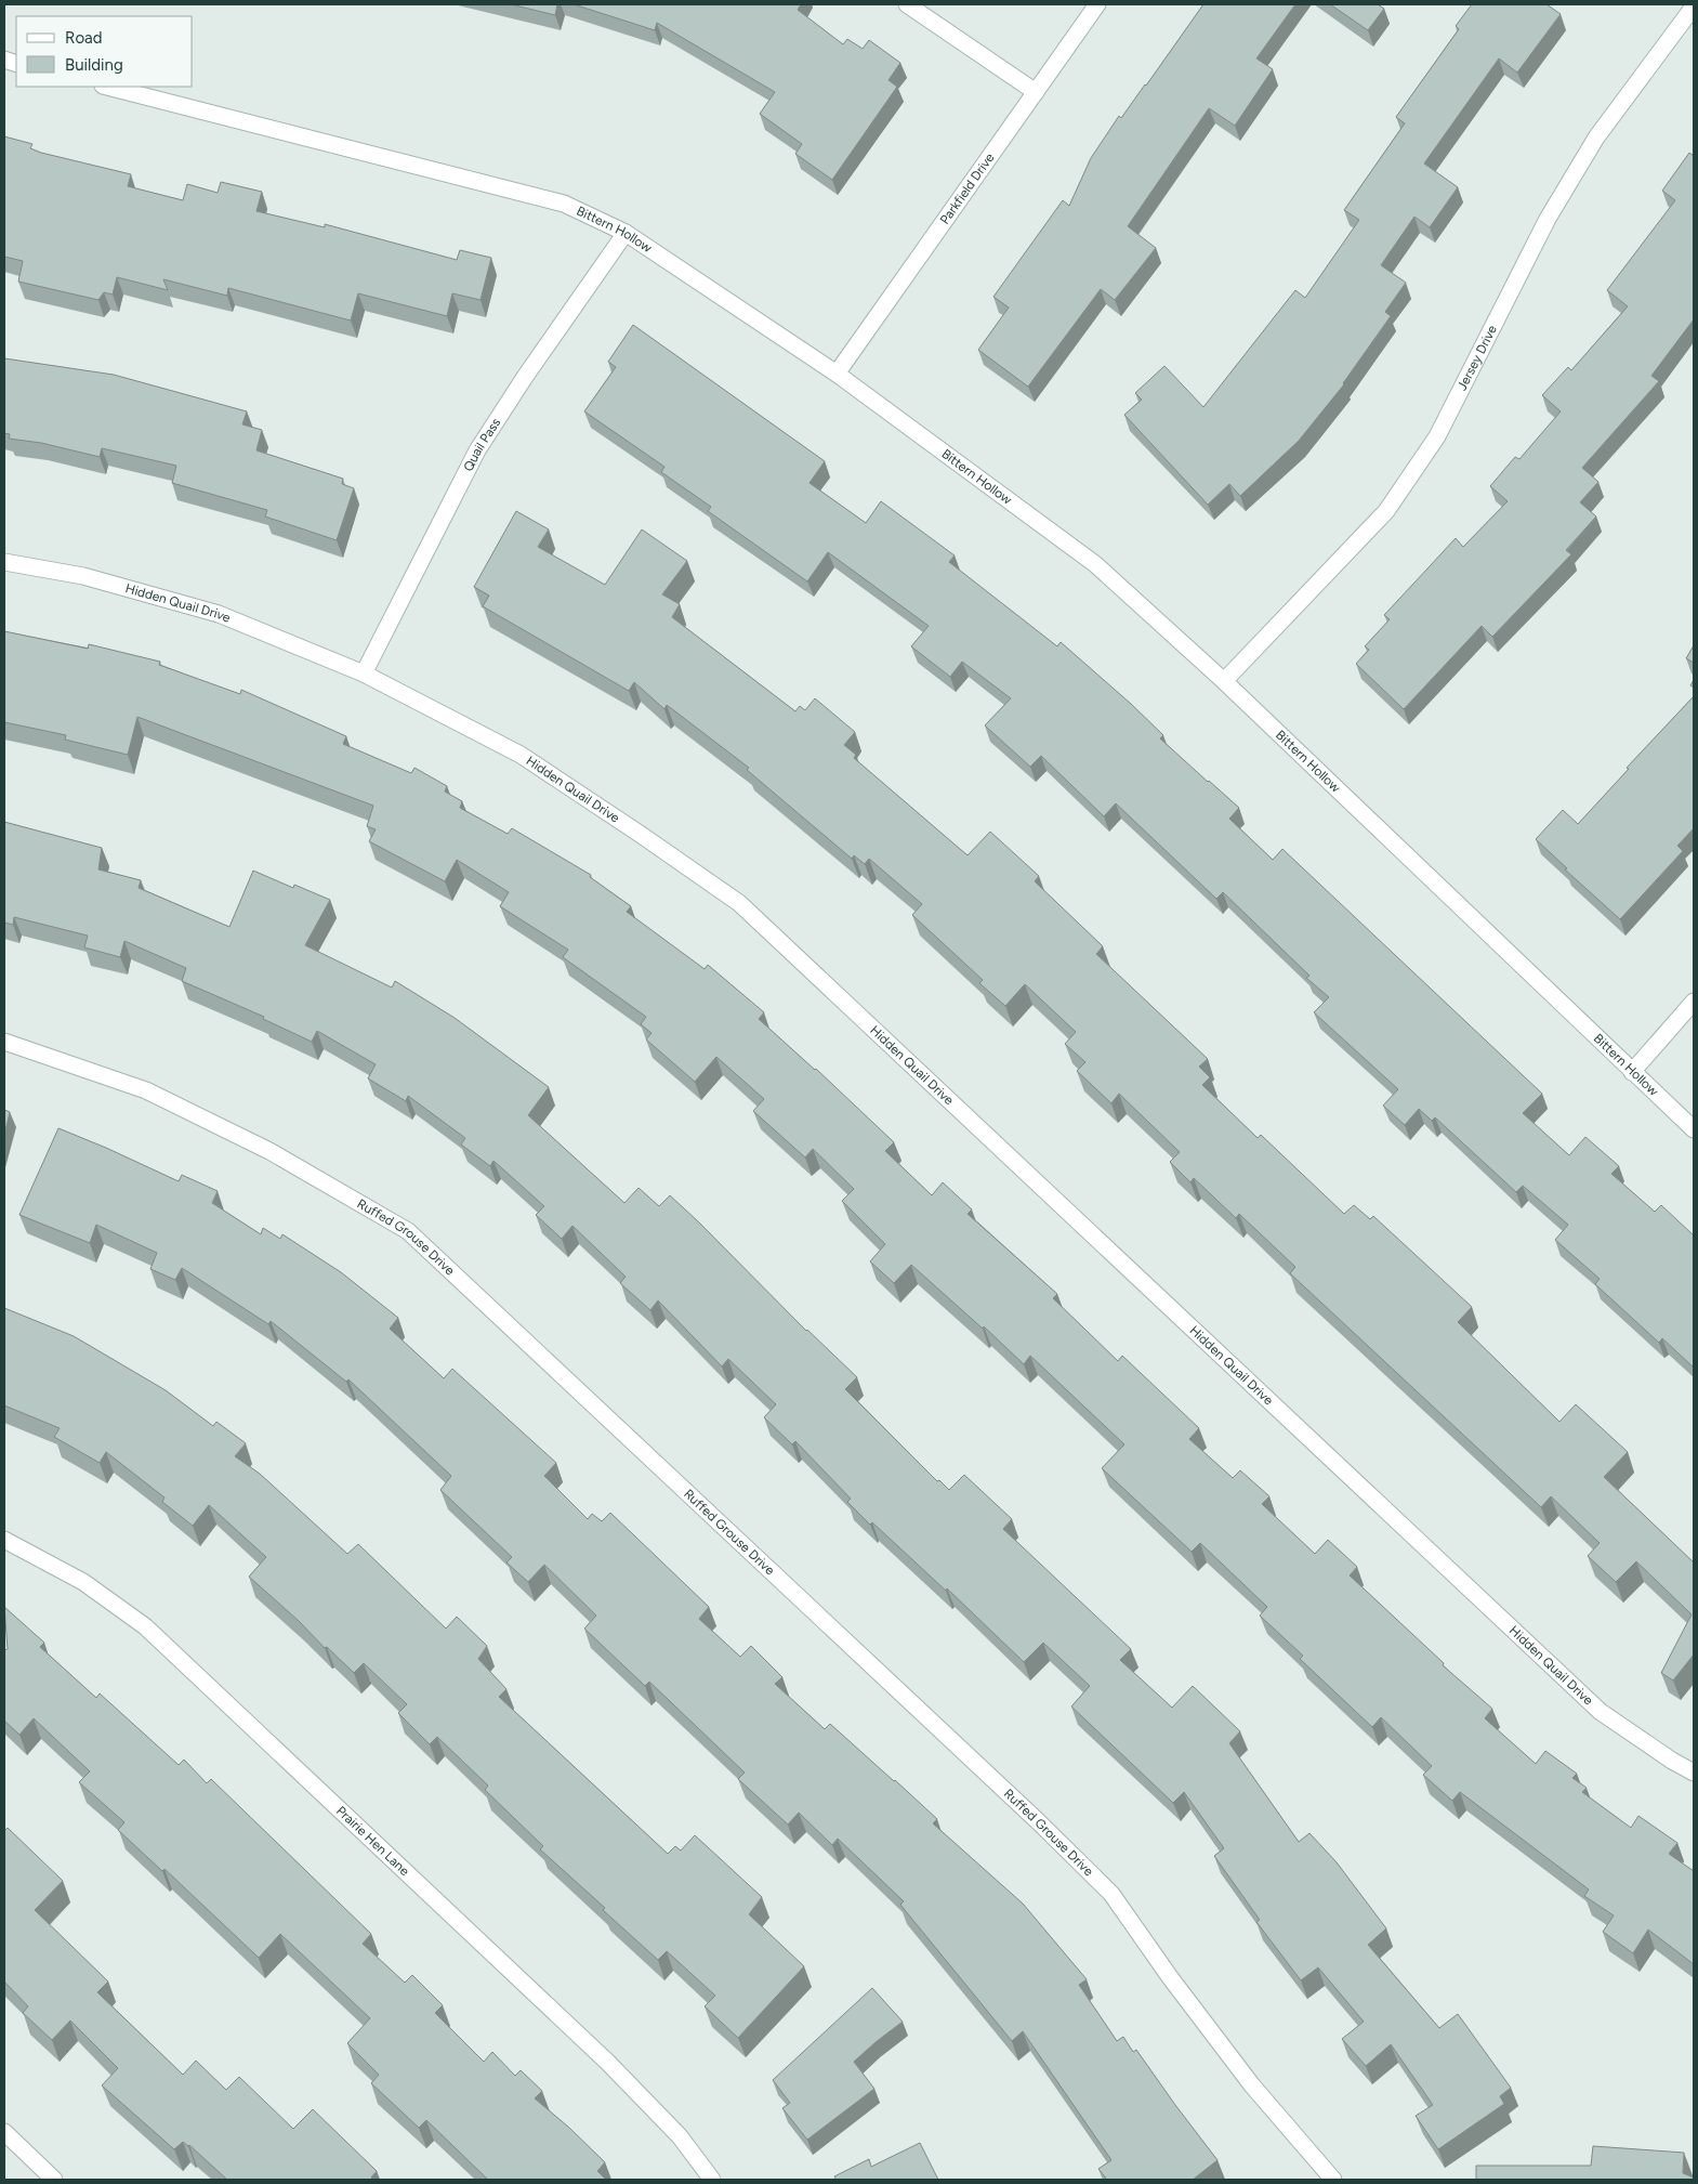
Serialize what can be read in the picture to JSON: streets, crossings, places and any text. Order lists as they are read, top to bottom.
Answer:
{
  "streets": {
    "street": [
      "Parkfield Drive",
      "Bittern Hollow",
      "Jersey Drive",
      "Quail Pass",
      "Hidden Quail Drive",
      "Ruffed Grouse Drive",
      "Prairie Hen Lane"
    ]
  },
  "crossings": [
    ["Parkfield Drive", "Bittern Hollow"],
    ["Bittern Hollow", "Jersey Drive"],
    ["Bittern Hollow", "Quail Pass"],
    ["Quail Pass", "Hidden Quail Drive"]
  ],
  "legend": ["Road", "Building"]
}
